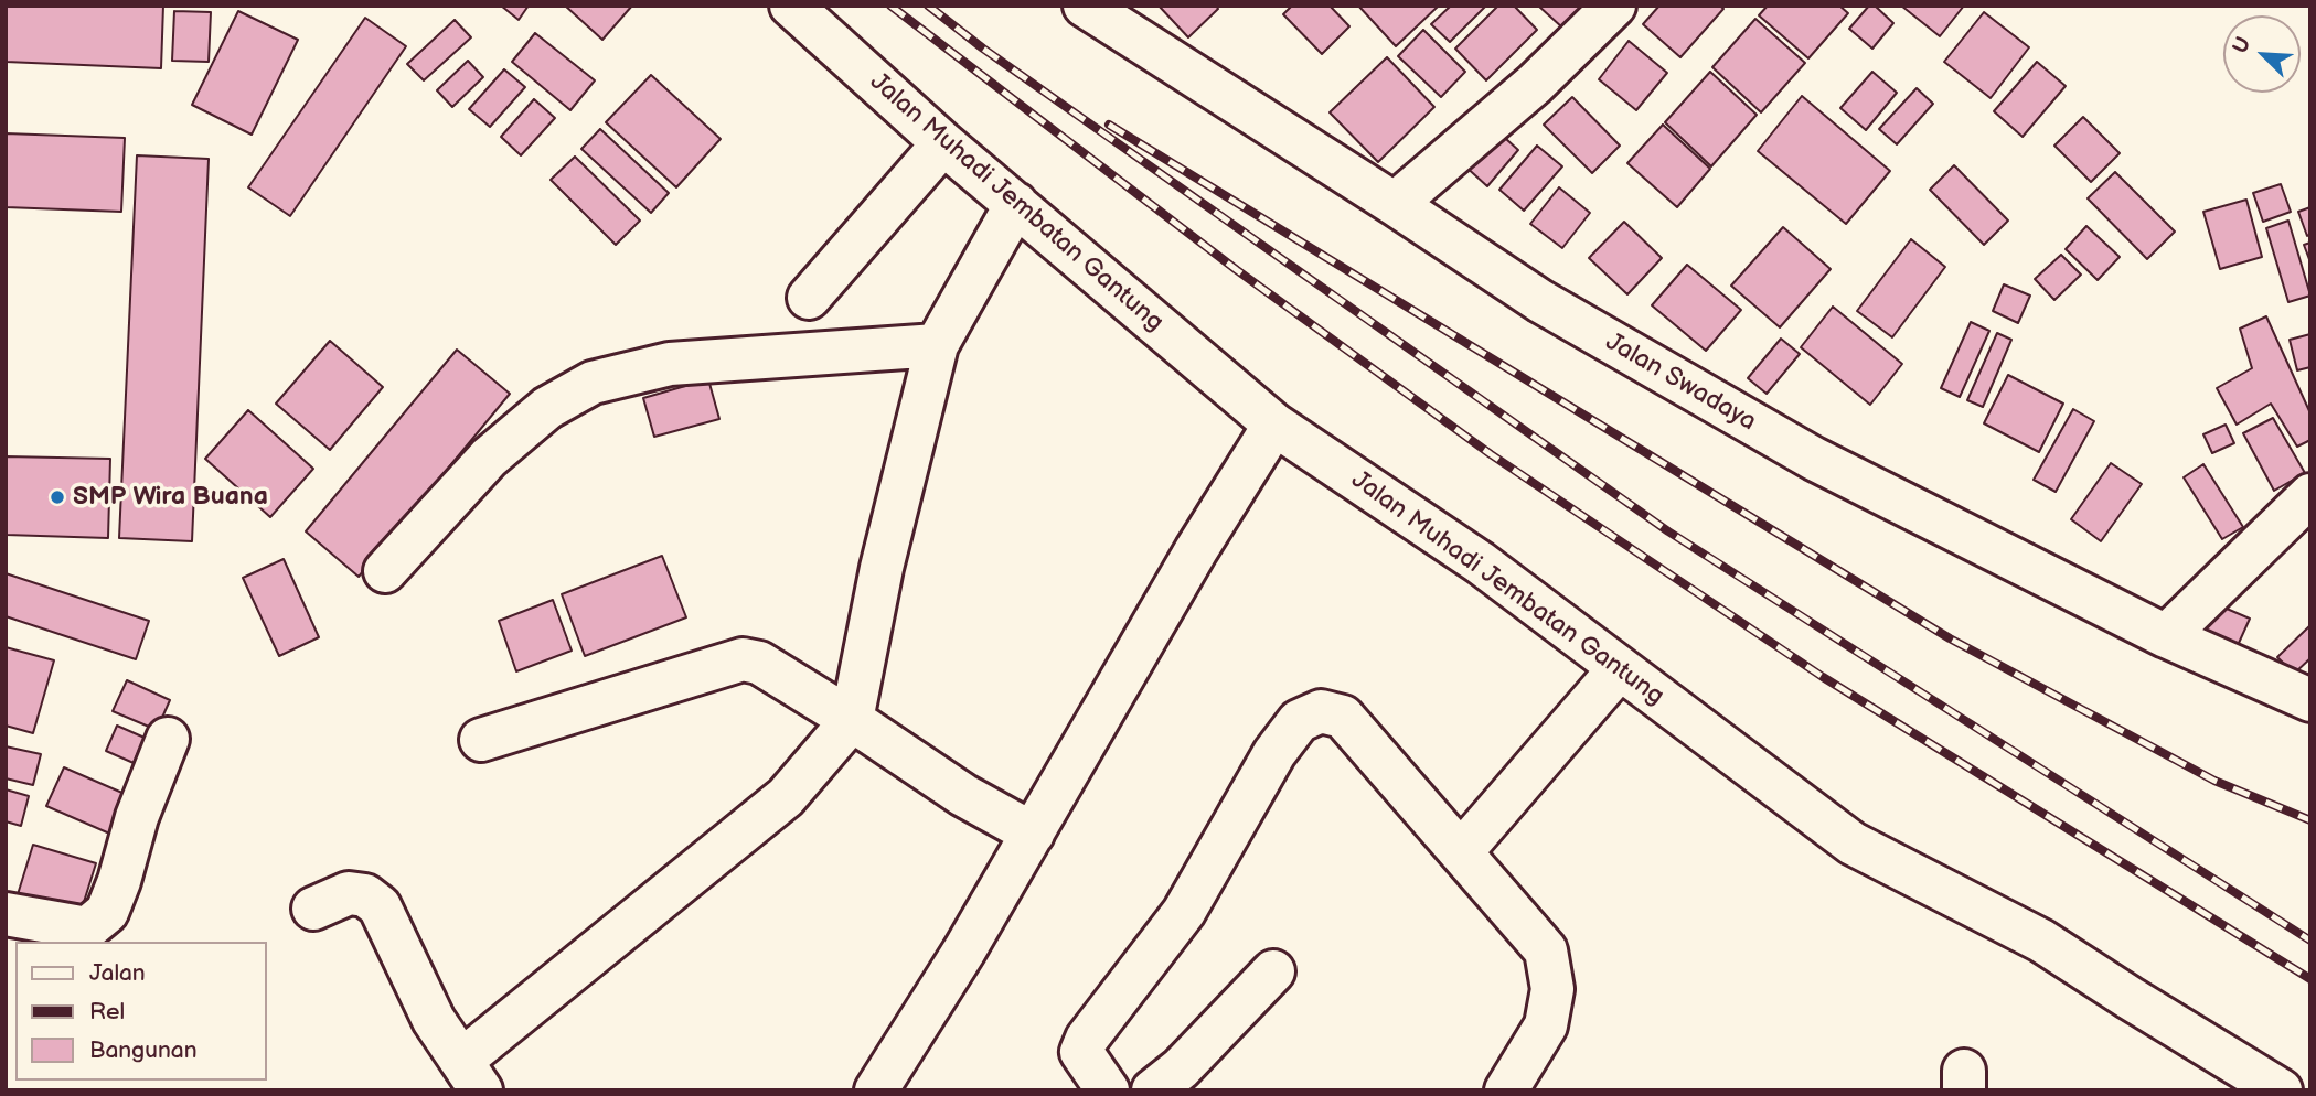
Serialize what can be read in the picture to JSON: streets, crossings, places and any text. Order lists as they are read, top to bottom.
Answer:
{
  "streets": {
    "street": ["Jalan Muhadi Jembatan Gantung", "Jalan Swadaya"]
  },
  "places": ["SMP Wira Buana"],
  "legend": ["Jalan", "Rel", "Bangunan"],
  "north": "top left"
}
